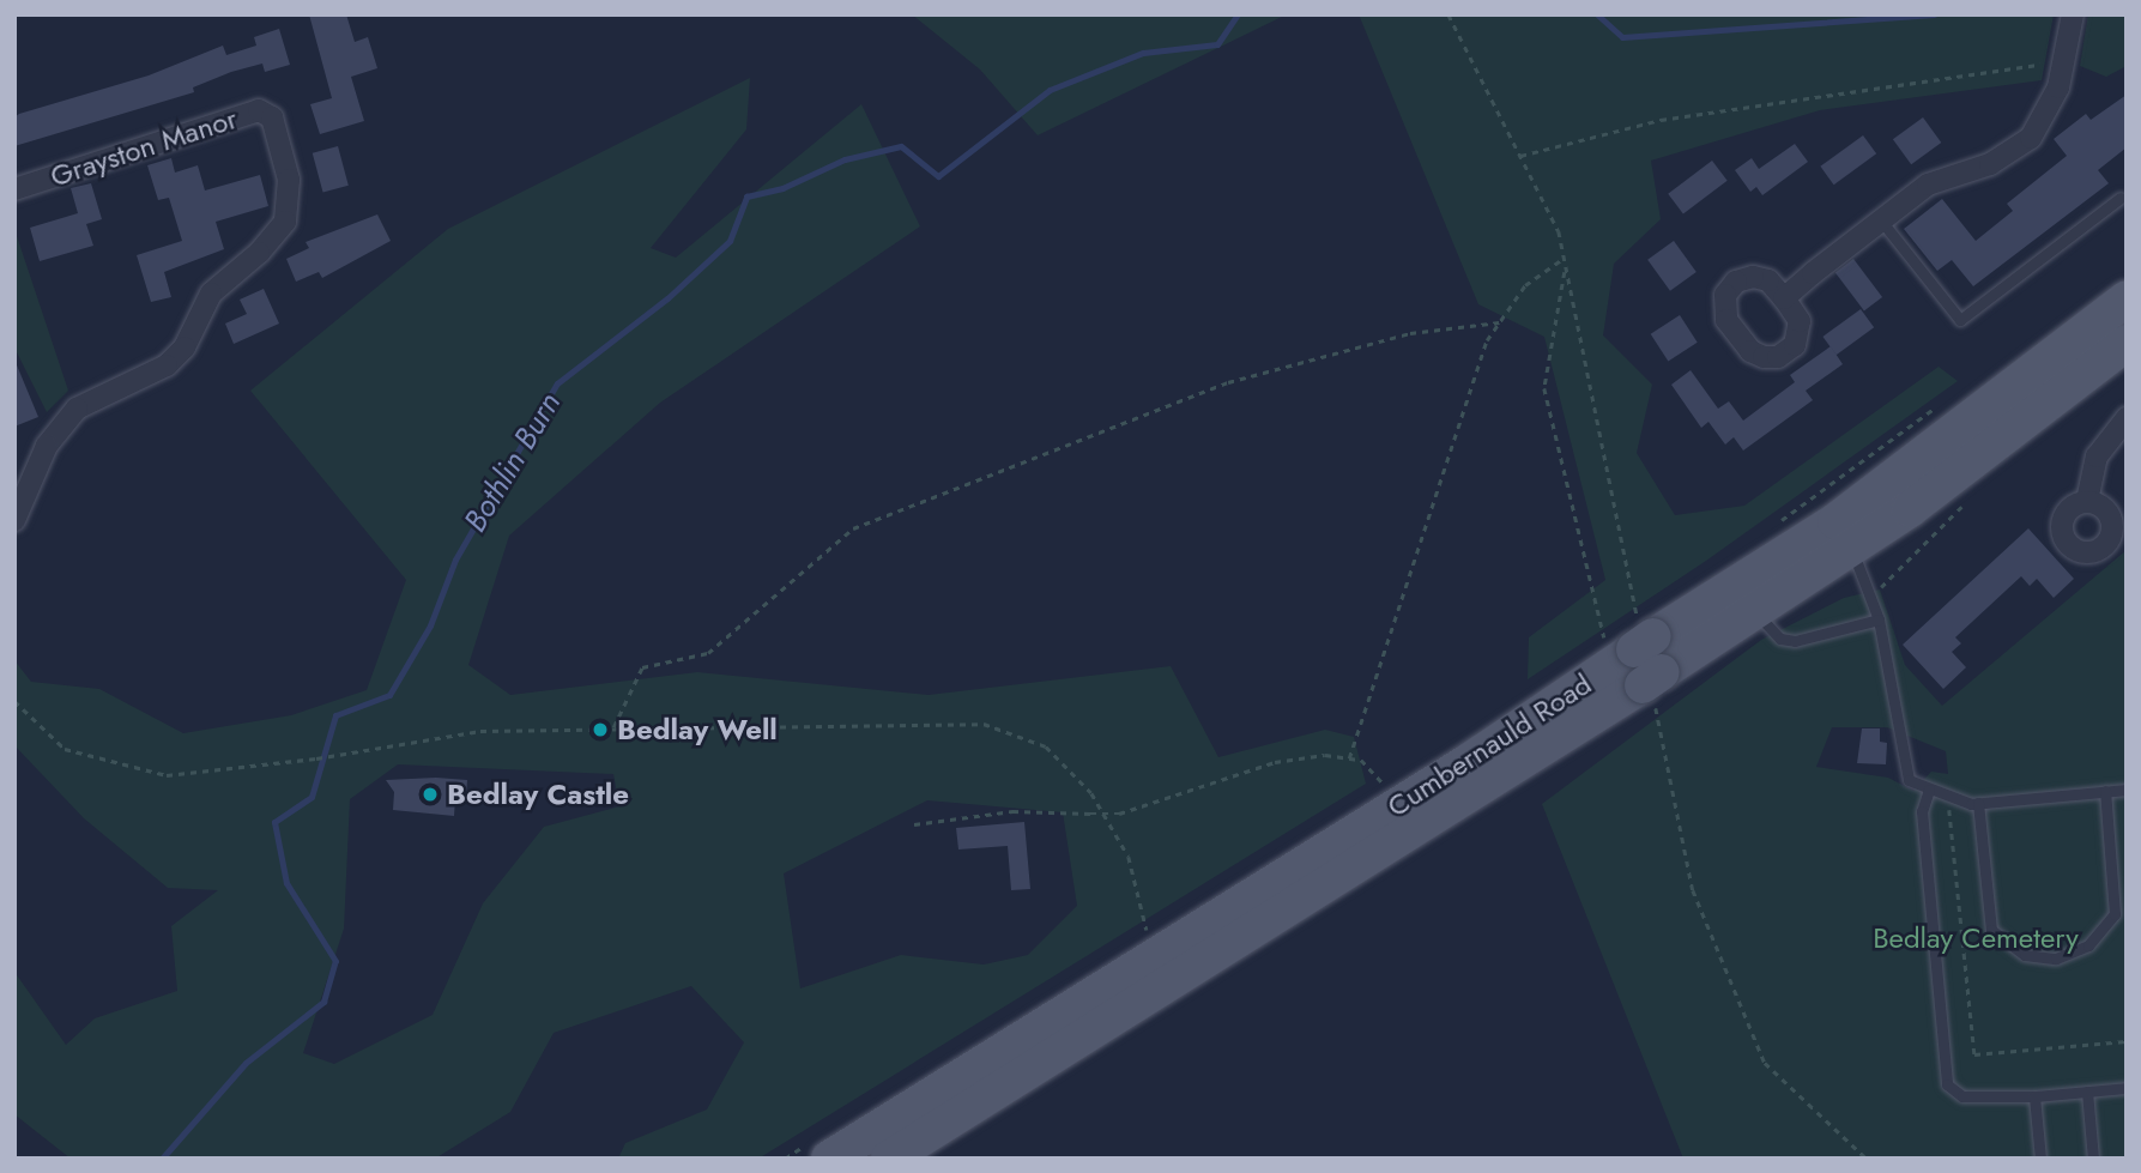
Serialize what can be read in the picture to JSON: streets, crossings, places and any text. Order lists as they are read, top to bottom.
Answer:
{
  "streets": {
    "main road": ["Cumbernauld Road"],
    "street": ["Grayston Manor"]
  },
  "water": ["Bothlin Burn"],
  "parks": ["Bedlay Cemetery"],
  "places": ["Bedlay Well", "Bedlay Castle"]
}
